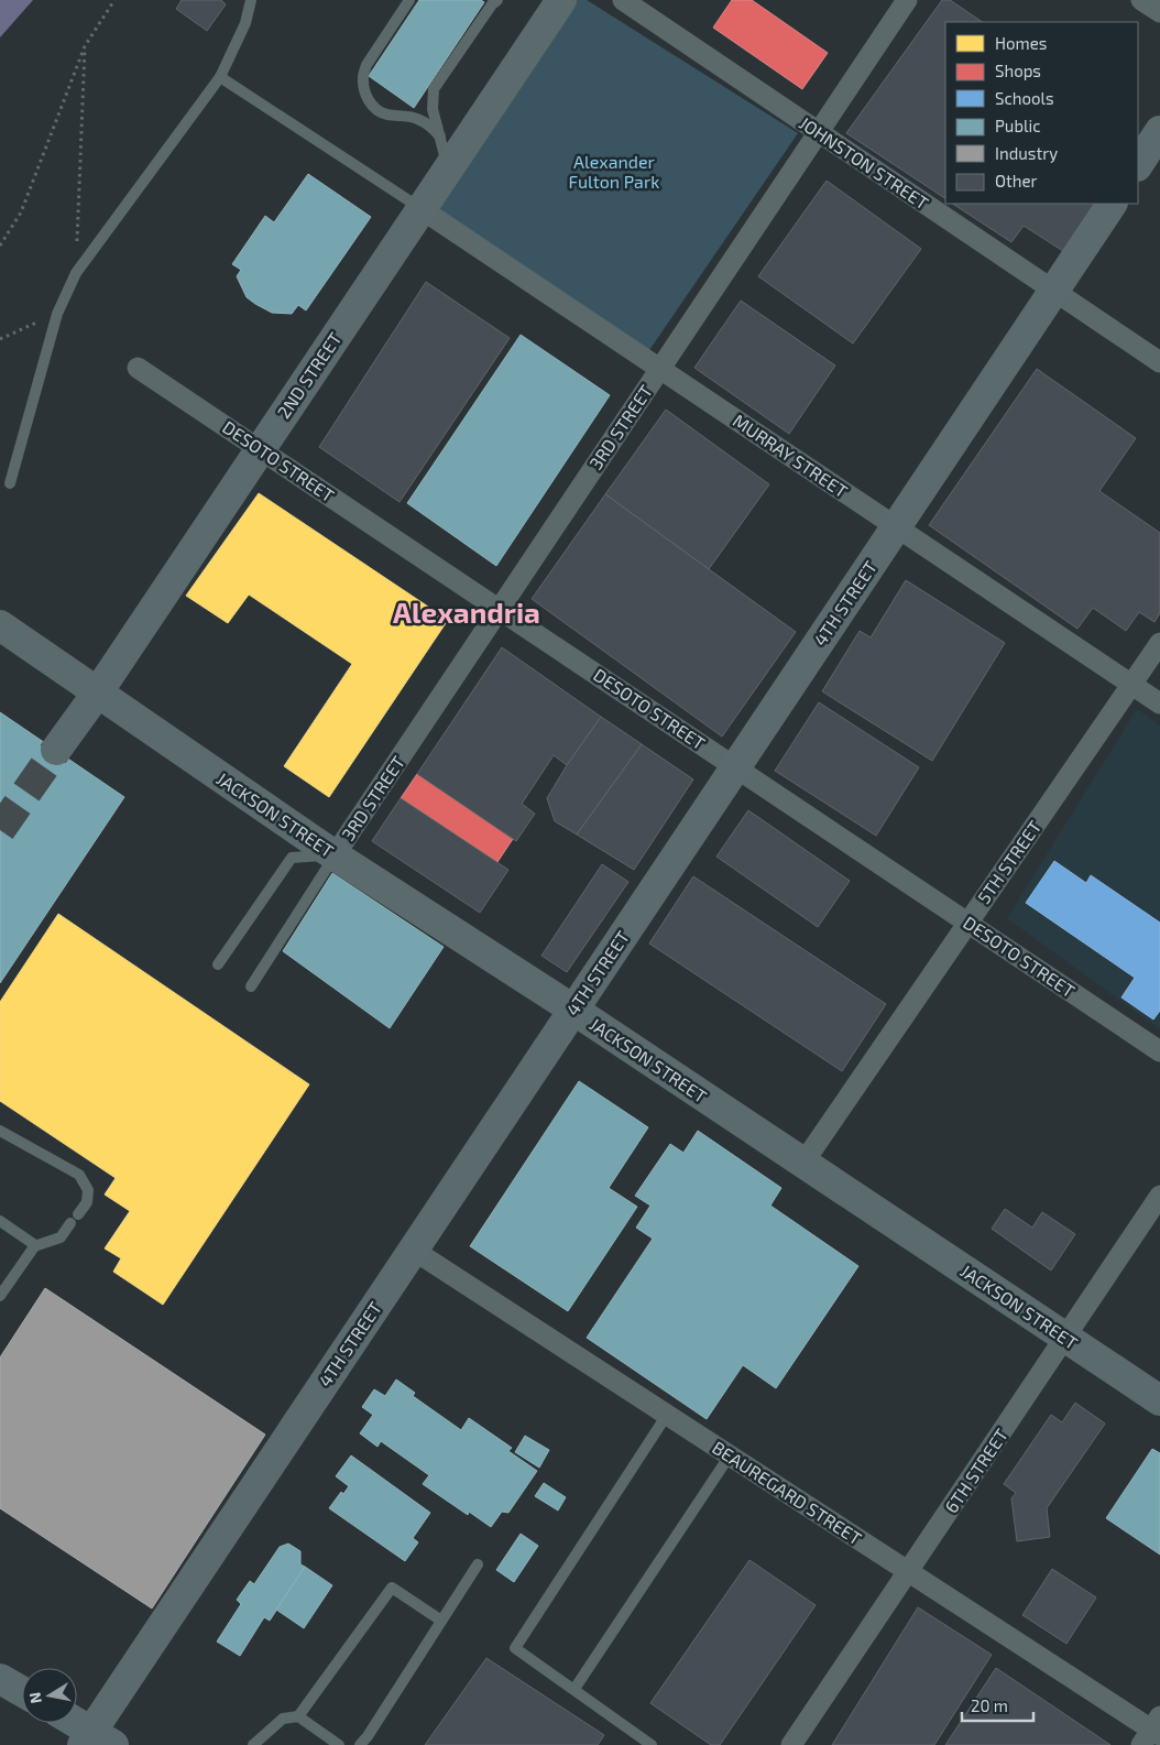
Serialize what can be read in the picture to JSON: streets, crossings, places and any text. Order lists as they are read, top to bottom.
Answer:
{
  "streets": {
    "main road": ["2ND STREET", "4TH STREET", "JACKSON STREET"],
    "street": [
      "JOHNSTON STREET",
      "3RD STREET",
      "MURRAY STREET",
      "DESOTO STREET",
      "5TH STREET",
      "6TH STREET",
      "BEAUREGARD STREET"
    ]
  },
  "crossings": [
    ["JOHNSTON STREET", "3RD STREET"],
    ["JOHNSTON STREET", "4TH STREET"],
    ["2ND STREET", "MURRAY STREET"],
    ["2ND STREET", "DESOTO STREET"],
    ["2ND STREET", "JACKSON STREET"],
    ["3RD STREET", "MURRAY STREET"],
    ["3RD STREET", "DESOTO STREET"],
    ["3RD STREET", "JACKSON STREET"],
    ["MURRAY STREET", "4TH STREET"],
    ["MURRAY STREET", "5TH STREET"],
    ["DESOTO STREET", "4TH STREET"],
    ["DESOTO STREET", "5TH STREET"],
    ["4TH STREET", "JACKSON STREET"],
    ["4TH STREET", "BEAUREGARD STREET"],
    ["JACKSON STREET", "5TH STREET"],
    ["JACKSON STREET", "6TH STREET"],
    ["6TH STREET", "BEAUREGARD STREET"]
  ],
  "districts": ["Alexandria"],
  "parks": ["Alexander Fulton Park"],
  "legend": [
    "Homes",
    "Shops",
    "Schools",
    "Public",
    "Industry",
    "Other"
  ],
  "scale_bar": "20 m",
  "north": "left"
}
